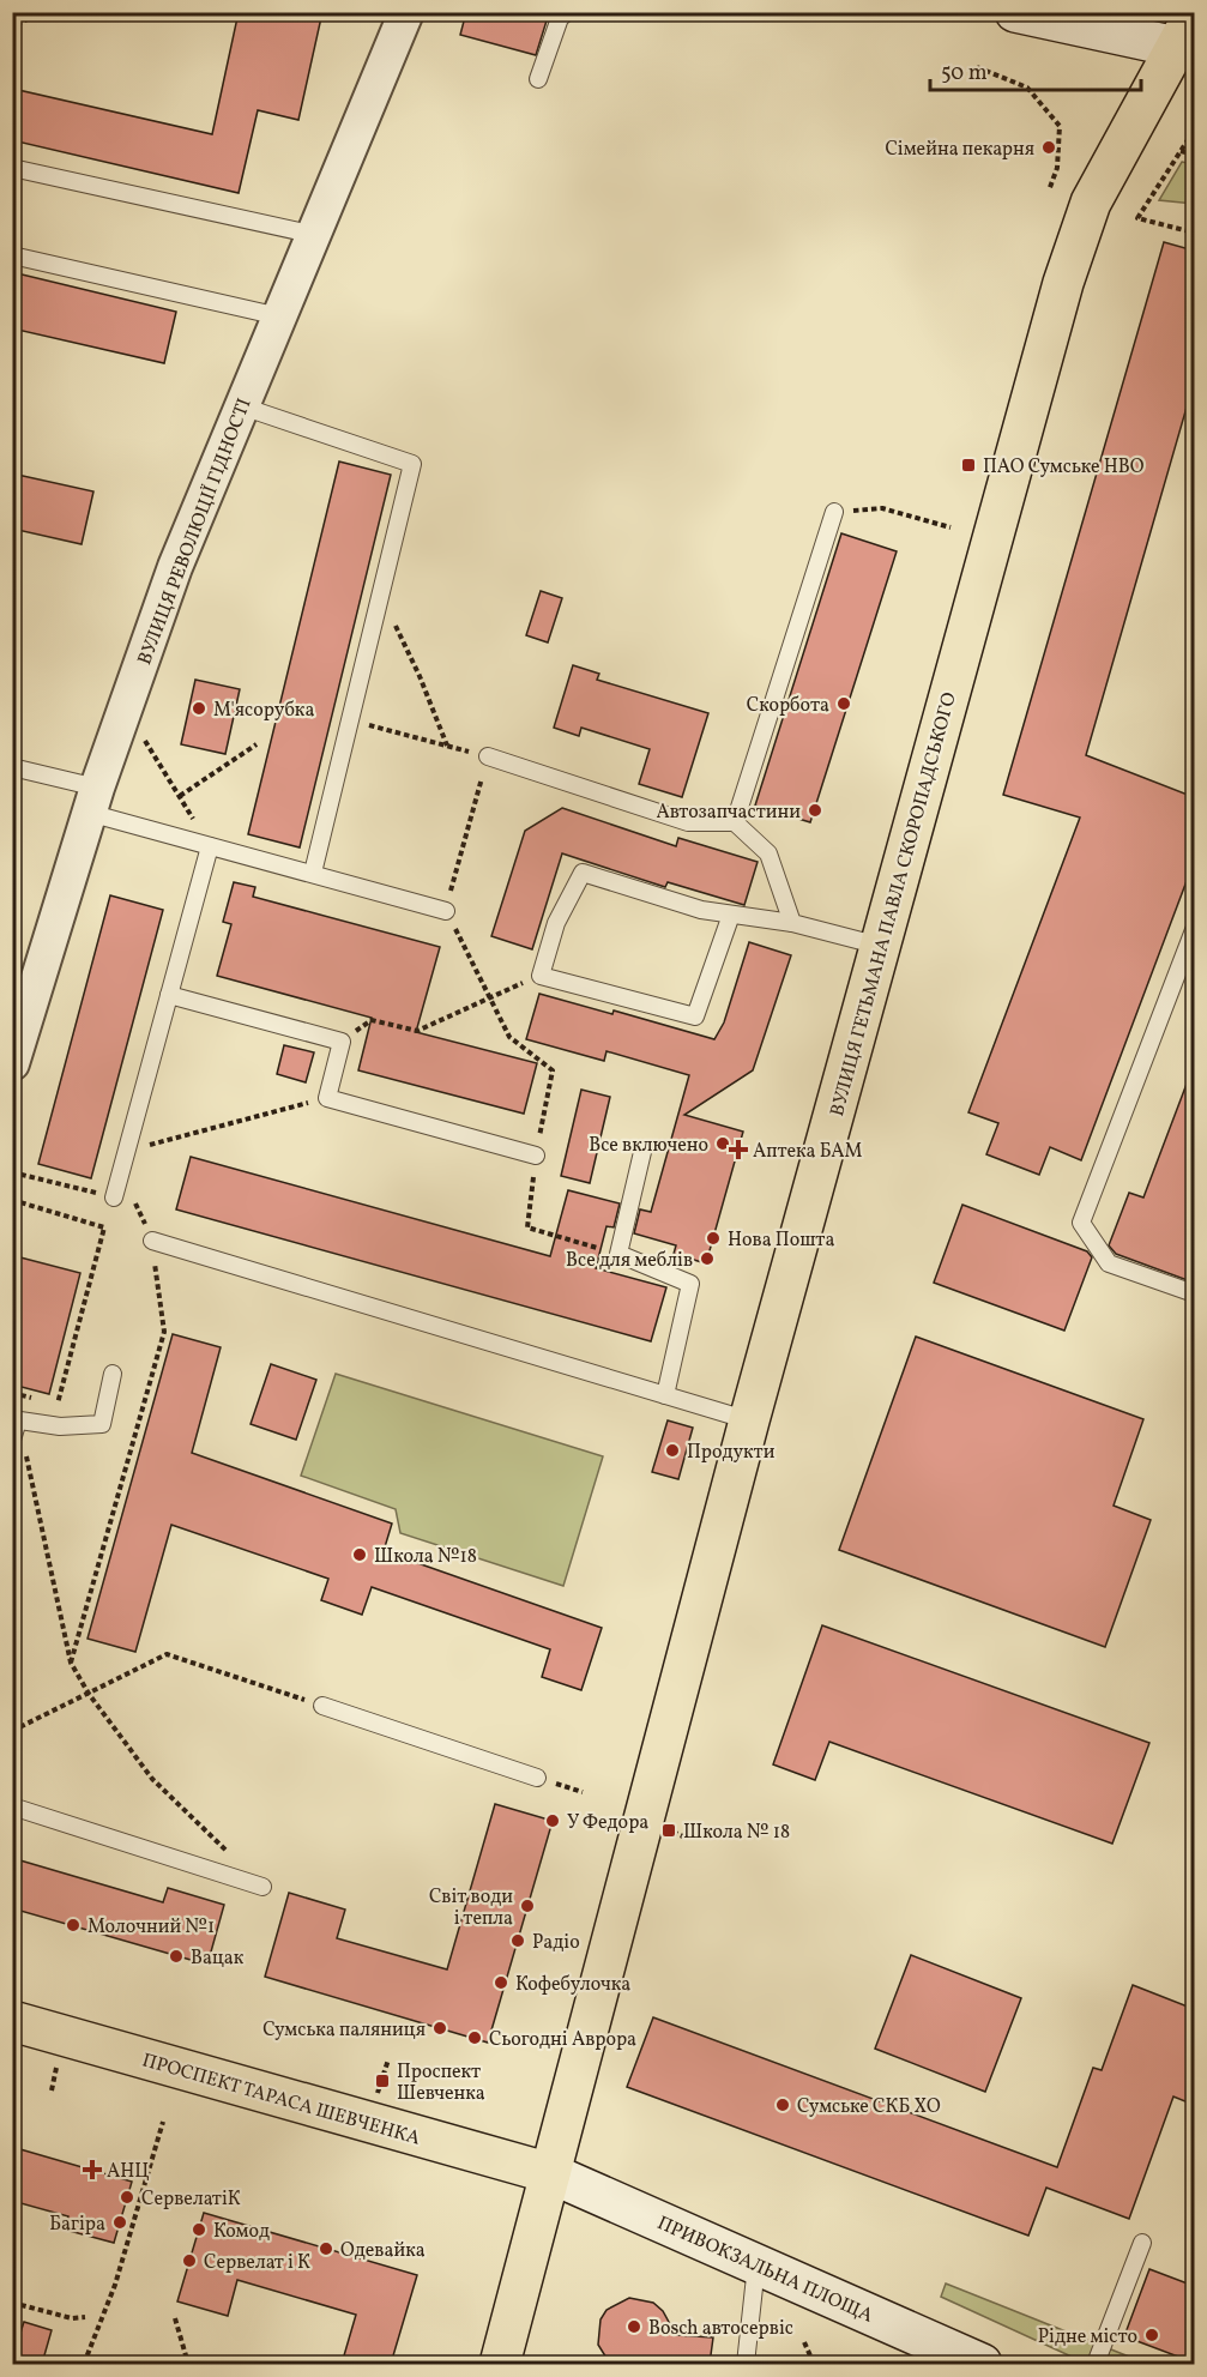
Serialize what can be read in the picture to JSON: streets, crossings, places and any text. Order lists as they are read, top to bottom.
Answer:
{
  "streets": {
    "main road": ["ВУЛИЦЯ ГЕТЬМАНА ПАВЛА СКОРОПАДСЬКОГО", "ПРОСПЕКТ ТАРАСА ШЕВЧЕНКА", "ПРИВОКЗАЛЬНА ПЛОЩА"],
    "street": ["ВУЛИЦЯ РЕВОЛЮЦІЇ ГІДНОСТІ"]
  },
  "crossings": [
    ["ВУЛИЦЯ ГЕТЬМАНА ПАВЛА СКОРОПАДСЬКОГО", "ПРОСПЕКТ ТАРАСА ШЕВЧЕНКА"],
    ["ВУЛИЦЯ ГЕТЬМАНА ПАВЛА СКОРОПАДСЬКОГО", "ПРИВОКЗАЛЬНА ПЛОЩА"],
    ["ПРОСПЕКТ ТАРАСА ШЕВЧЕНКА", "ПРИВОКЗАЛЬНА ПЛОЩА"]
  ],
  "places": {
    "other": [
      "Сімейна пекарня",
      "Скорбота",
      "М'ясорубка",
      "Автозапчастини",
      "Все включено",
      "Нова Пошта",
      "Все для меблів",
      "Продукти",
      "Школа №18",
      "У Федора",
      "Світ води і тепла",
      "Молочний №1",
      "Радіо",
      "Вацак",
      "Кофебулочка",
      "Сумська паляниця",
      "Сьогодні Аврора",
      "Сумське СКБ ХО",
      "СервелатіК",
      "Багіра",
      "Комод",
      "Одевайка",
      "Сервелат і К",
      "Bosch автосервіс",
      "Рідне місто"
    ],
    "transit": ["ПАО Сумське НВО", "Школа № 18", "Проспект Шевченка"],
    "health": ["Аптека БАМ", "АНЦ"]
  },
  "scale_bar": "50 m"
}
